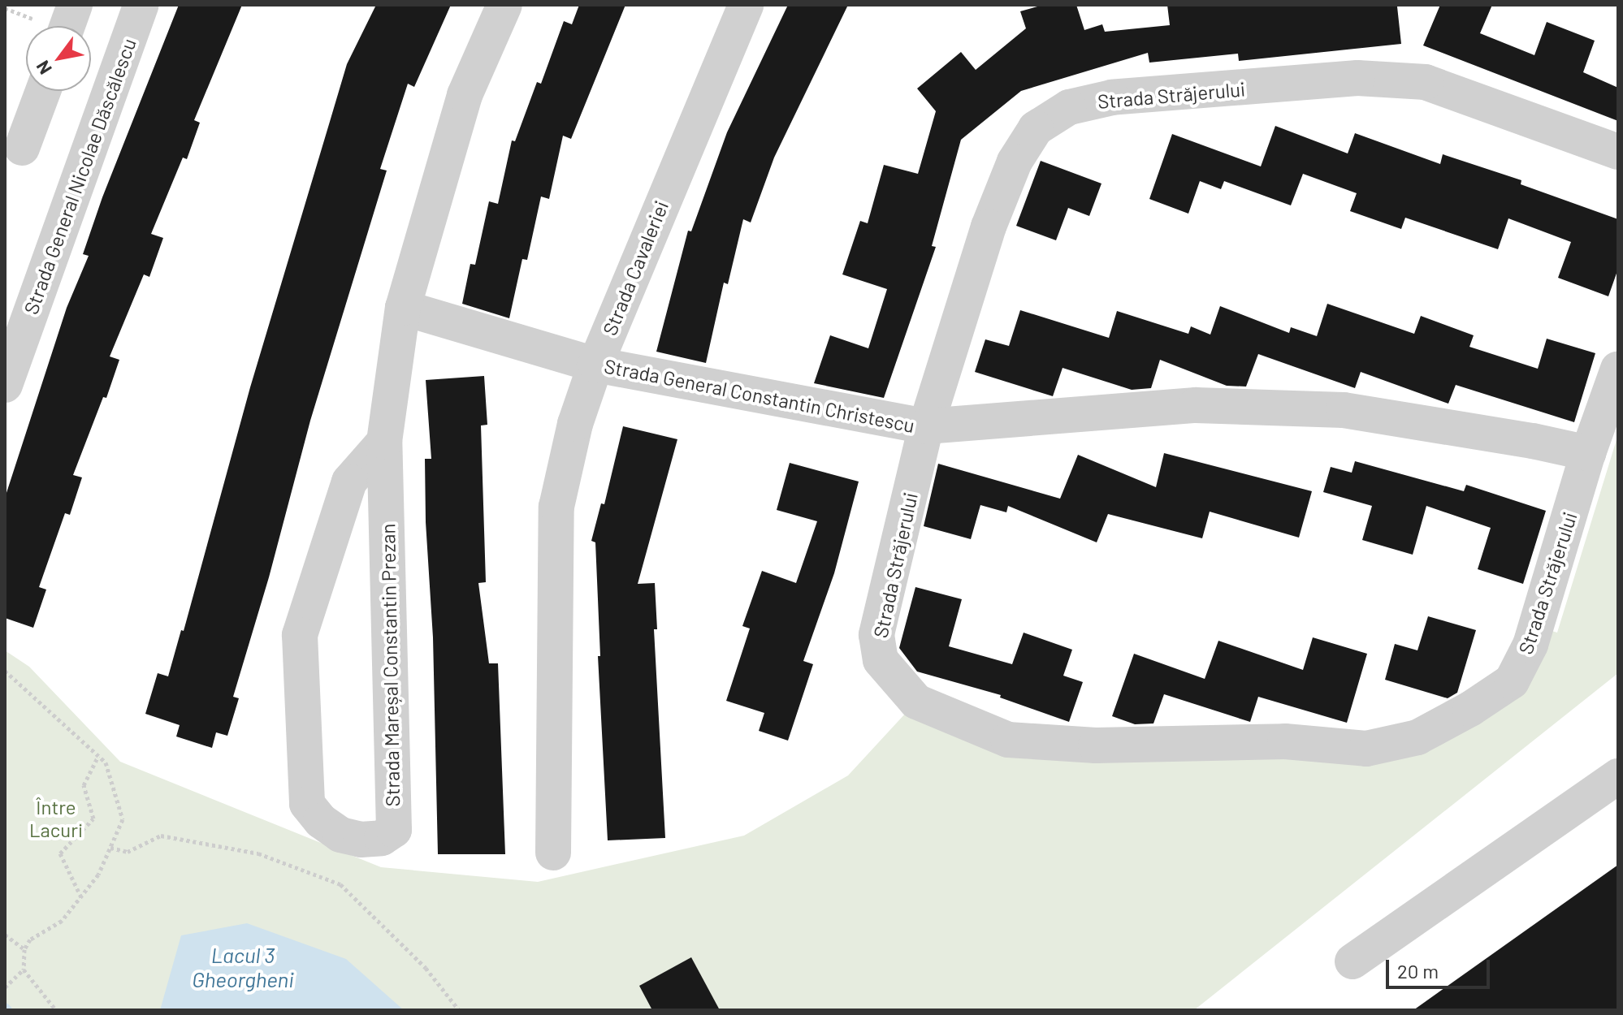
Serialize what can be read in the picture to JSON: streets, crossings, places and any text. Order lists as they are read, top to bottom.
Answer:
{
  "streets": {
    "street": [
      "Strada Străjerului",
      "Strada General Nicolae Dăscălescu",
      "Strada Cavaleriei",
      "Strada General Constantin Christescu",
      "Strada Mareșal Constantin Prezan"
    ]
  },
  "crossings": [
    ["Strada Străjerului", "Strada General Constantin Christescu"],
    ["Strada Cavaleriei", "Strada General Constantin Christescu"],
    ["Strada General Constantin Christescu", "Strada Mareșal Constantin Prezan"]
  ],
  "water": ["Lacul 3 Gheorgheni"],
  "parks": ["Între Lacuri"],
  "scale_bar": "20 m",
  "north": "bottom left"
}
